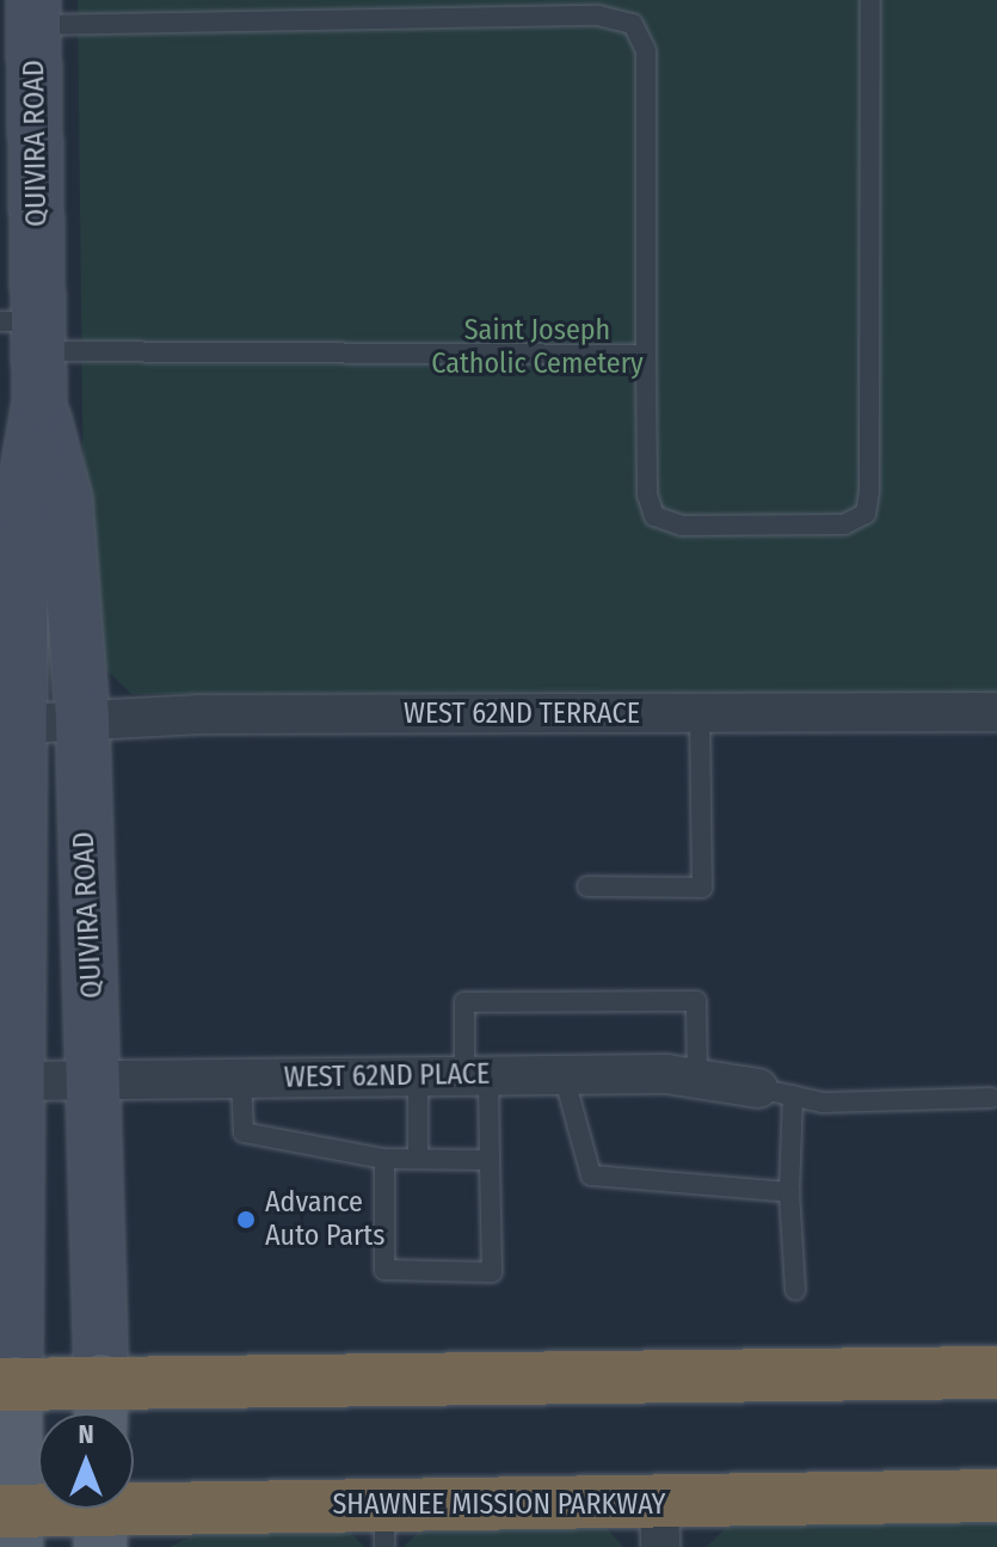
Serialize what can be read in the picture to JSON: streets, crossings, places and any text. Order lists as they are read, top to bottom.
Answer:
{
  "streets": {
    "highway": ["SHAWNEE MISSION PARKWAY"],
    "main road": ["QUIVIRA ROAD"],
    "street": ["WEST 62ND TERRACE", "WEST 62ND PLACE"]
  },
  "crossings": [
    ["QUIVIRA ROAD", "WEST 62ND TERRACE"],
    ["QUIVIRA ROAD", "WEST 62ND PLACE"],
    ["QUIVIRA ROAD", "SHAWNEE MISSION PARKWAY"]
  ],
  "parks": ["Saint Joseph Catholic Cemetery"],
  "places": ["Advance Auto Parts"],
  "north": "top"
}
